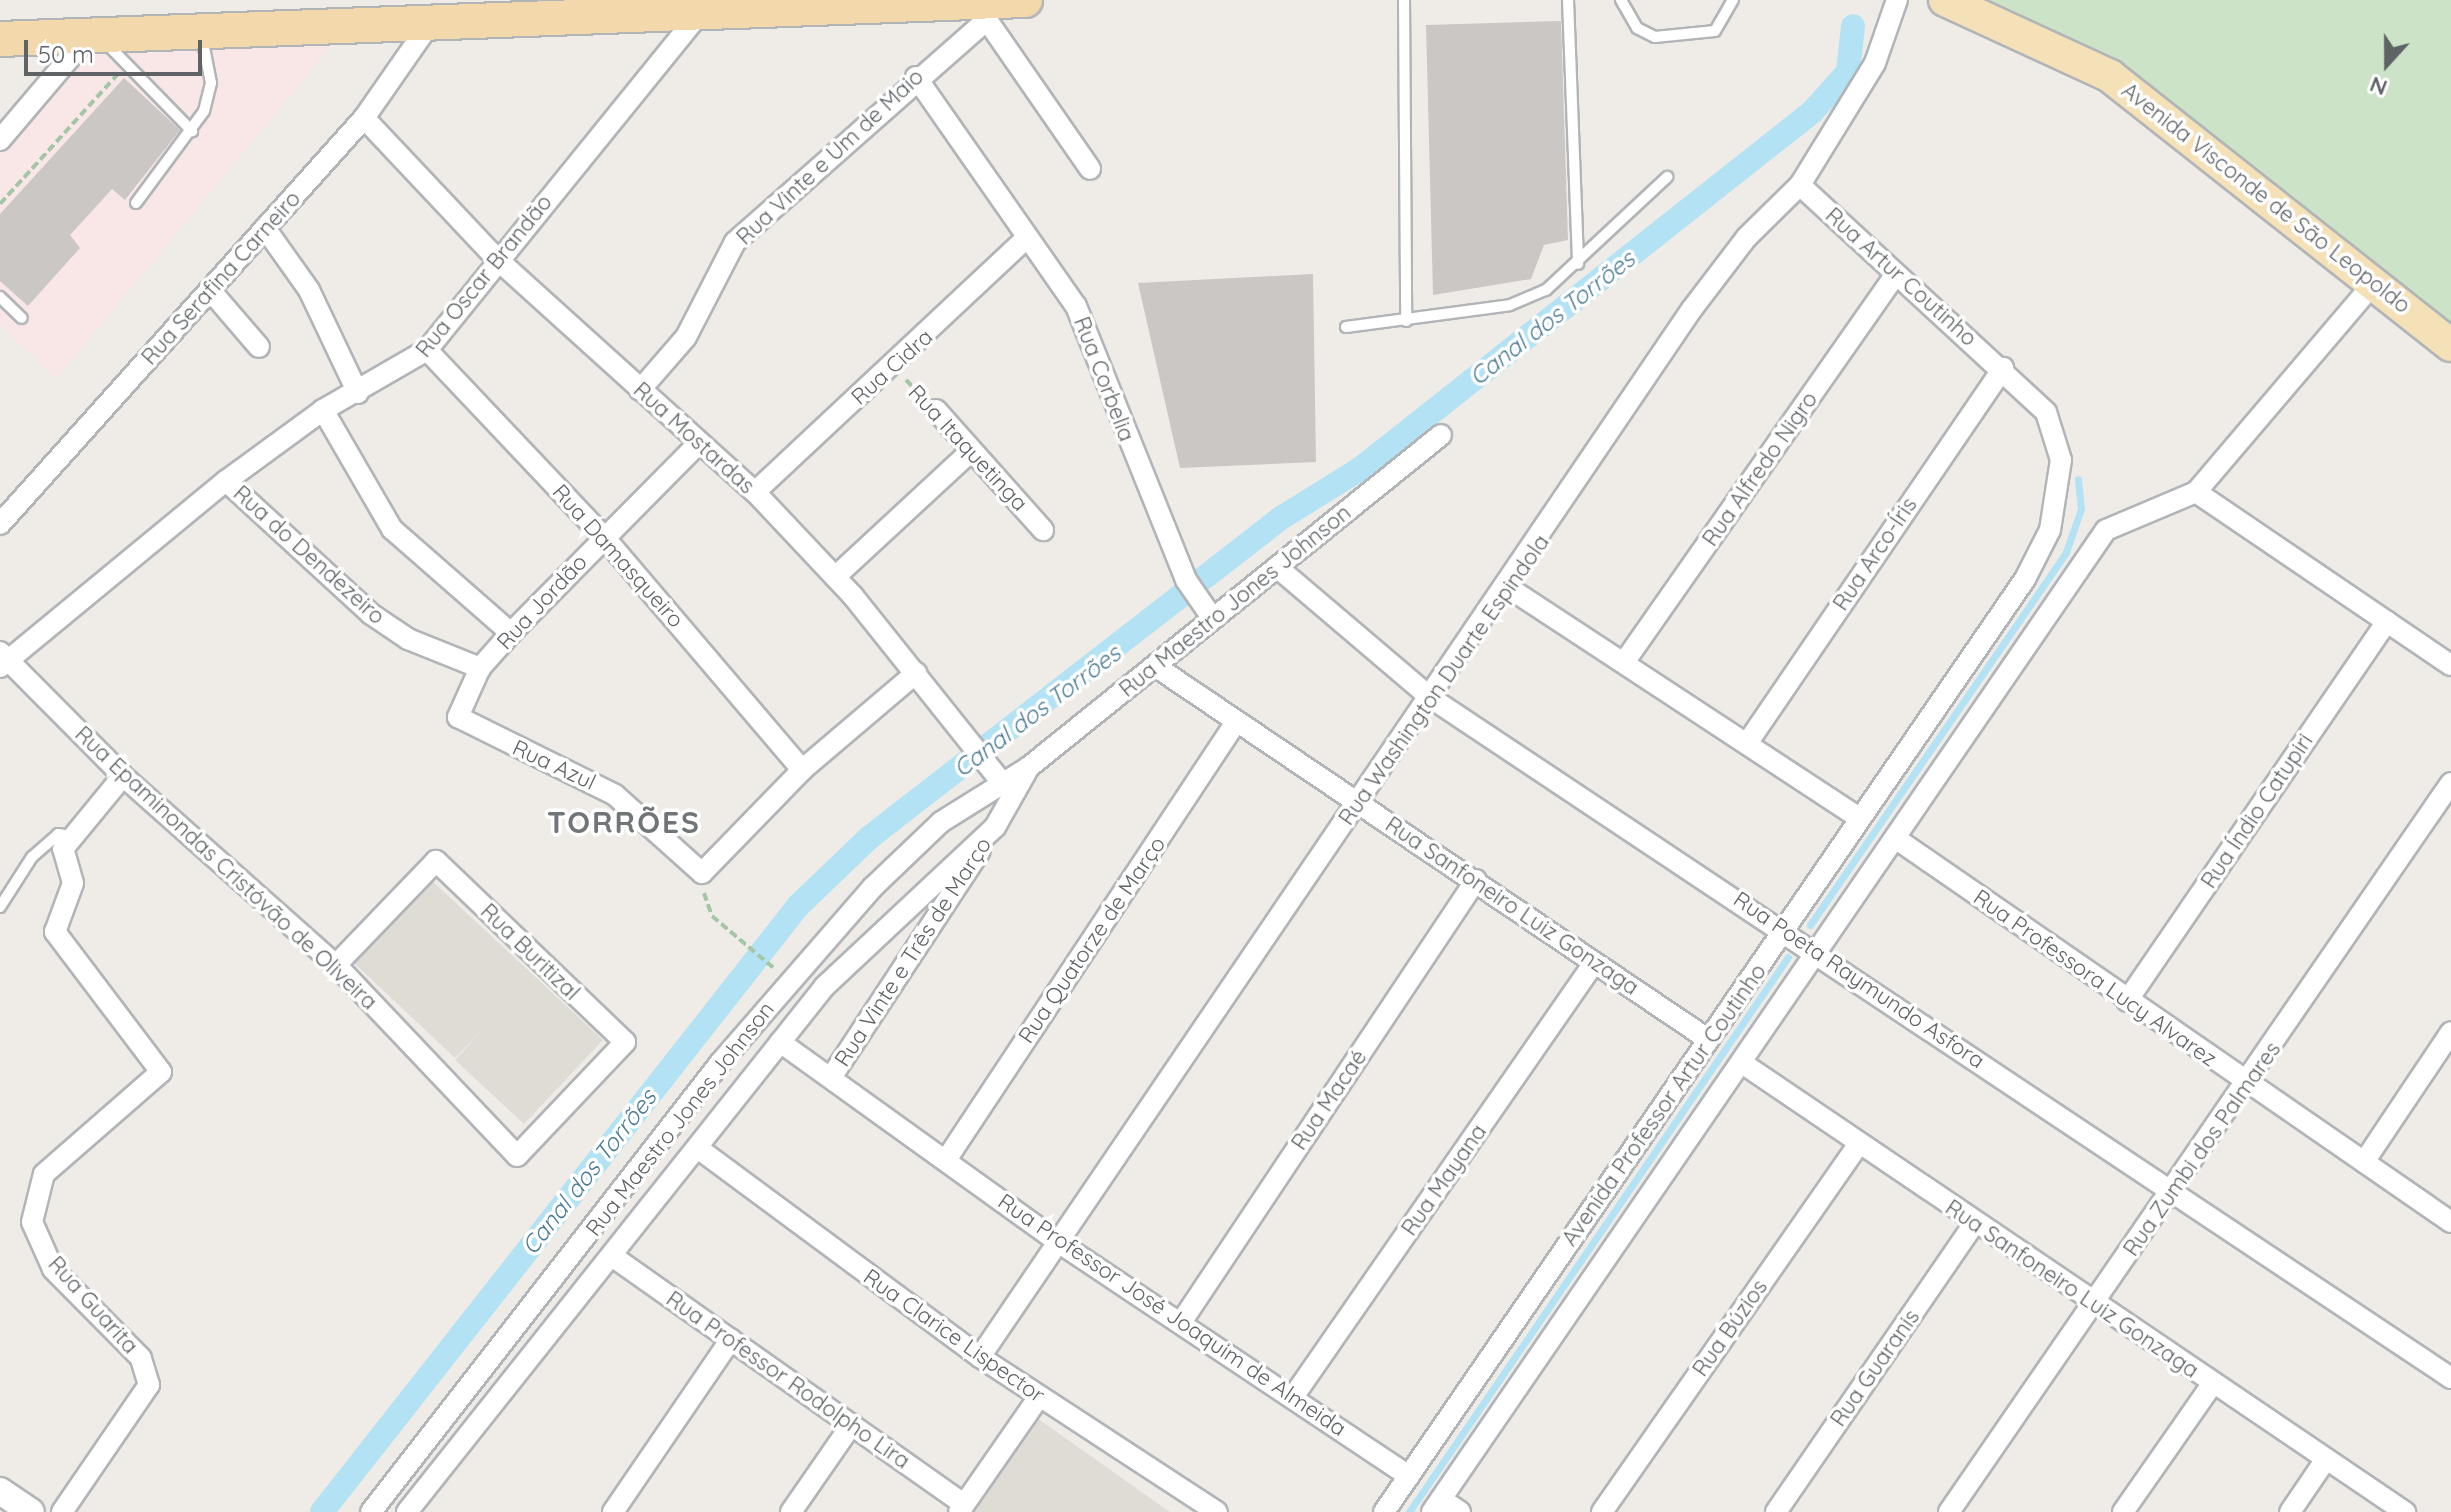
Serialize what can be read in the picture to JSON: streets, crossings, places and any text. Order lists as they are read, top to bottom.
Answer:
{
  "streets": {
    "main road": ["Avenida Visconde de São Leopoldo"],
    "street": [
      "Rua Vinte e Um de Maio",
      "Rua Oscar Brandão",
      "Rua Artur Coutinho",
      "Rua Serafina Carneiro",
      "Rua Cidra",
      "Rua Corbelia",
      "Rua Mostardas",
      "Rua Itaquetinga",
      "Rua Alfredo Nigro",
      "Rua Arco-Íris",
      "Rua do Dendezeiro",
      "Rua Damasqueiro",
      "Rua Maestro Jones Johnson",
      "Rua Jordão",
      "Rua Washington Duarte Espindola",
      "Rua Azul",
      "Rua Índio Catupiri",
      "Rua Epaminondas Cristóvão de Oliveira",
      "Rua Sanfoneiro Luiz Gonzaga",
      "Rua Quatorze de Março",
      "Rua Buritizal",
      "Rua Vinte e Três de Março",
      "Rua Professora Lucy Alvarez",
      "Rua Poeta Raymundo Asfora",
      "Rua Macaé",
      "Avenida Professor Artur Coutinho",
      "Rua Zumbi dos Palmares",
      "Rua Mayana",
      "Rua Guarita",
      "Rua Professor José Joaquim de Almeida",
      "Rua Búzios",
      "Rua Clarice Lispector",
      "Rua Guaranis",
      "Rua Professor Rodolpho Lira"
    ]
  },
  "crossings": [
    ["Rua Vinte e Um de Maio", "Rua Corbelia"],
    ["Rua Vinte e Um de Maio", "Rua Mostardas"],
    ["Rua Oscar Brandão", "Rua Mostardas"],
    ["Rua Oscar Brandão", "Rua do Dendezeiro"],
    ["Rua Oscar Brandão", "Rua Damasqueiro"],
    ["Rua Oscar Brandão", "Rua Epaminondas Cristóvão de Oliveira"],
    ["Rua Artur Coutinho", "Rua Alfredo Nigro"],
    ["Rua Artur Coutinho", "Rua Arco-Íris"],
    ["Rua Artur Coutinho", "Rua Washington Duarte Espindola"],
    ["Rua Artur Coutinho", "Avenida Professor Artur Coutinho"],
    ["Rua Serafina Carneiro", "Rua Mostardas"],
    ["Rua Cidra", "Rua Corbelia"],
    ["Rua Cidra", "Rua Mostardas"],
    ["Rua Cidra", "Rua Itaquetinga"],
    ["Rua Corbelia", "Rua Maestro Jones Johnson"],
    ["Rua Mostardas", "Rua Maestro Jones Johnson"],
    ["Rua Mostardas", "Rua Jordão"],
    ["Rua Arco-Íris", "Avenida Professor Artur Coutinho"],
    ["Rua do Dendezeiro", "Rua Jordão"],
    ["Rua Damasqueiro", "Rua Jordão"],
    ["Rua Maestro Jones Johnson", "Rua Sanfoneiro Luiz Gonzaga"],
    ["Rua Maestro Jones Johnson", "Rua Vinte e Três de Março"],
    ["Rua Maestro Jones Johnson", "Rua Poeta Raymundo Asfora"],
    ["Rua Maestro Jones Johnson", "Rua Professor José Joaquim de Almeida"],
    ["Rua Maestro Jones Johnson", "Rua Clarice Lispector"],
    ["Rua Maestro Jones Johnson", "Rua Professor Rodolpho Lira"],
    ["Rua Jordão", "Rua Azul"],
    ["Rua Washington Duarte Espindola", "Rua Sanfoneiro Luiz Gonzaga"],
    ["Rua Washington Duarte Espindola", "Rua Poeta Raymundo Asfora"],
    ["Rua Washington Duarte Espindola", "Rua Professor José Joaquim de Almeida"],
    ["Rua Washington Duarte Espindola", "Rua Clarice Lispector"],
    ["Rua Índio Catupiri", "Rua Professora Lucy Alvarez"],
    ["Rua Epaminondas Cristóvão de Oliveira", "Rua Buritizal"],
    ["Rua Sanfoneiro Luiz Gonzaga", "Rua Quatorze de Março"],
    ["Rua Sanfoneiro Luiz Gonzaga", "Rua Macaé"],
    ["Rua Sanfoneiro Luiz Gonzaga", "Avenida Professor Artur Coutinho"],
    ["Rua Sanfoneiro Luiz Gonzaga", "Rua Zumbi dos Palmares"],
    ["Rua Sanfoneiro Luiz Gonzaga", "Rua Mayana"],
    ["Rua Sanfoneiro Luiz Gonzaga", "Rua Búzios"],
    ["Rua Sanfoneiro Luiz Gonzaga", "Rua Guaranis"],
    ["Rua Quatorze de Março", "Rua Professor José Joaquim de Almeida"],
    ["Rua Vinte e Três de Março", "Rua Professor José Joaquim de Almeida"],
    ["Rua Professora Lucy Alvarez", "Avenida Professor Artur Coutinho"],
    ["Rua Professora Lucy Alvarez", "Rua Zumbi dos Palmares"],
    ["Rua Poeta Raymundo Asfora", "Avenida Professor Artur Coutinho"],
    ["Rua Poeta Raymundo Asfora", "Rua Zumbi dos Palmares"],
    ["Rua Macaé", "Rua Professor José Joaquim de Almeida"],
    ["Avenida Professor Artur Coutinho", "Rua Professor José Joaquim de Almeida"],
    ["Rua Mayana", "Rua Professor José Joaquim de Almeida"]
  ],
  "districts": ["TORRÕES"],
  "water": ["Canal dos Torrões"],
  "scale_bar": "50 m",
  "north": "bottom"
}
